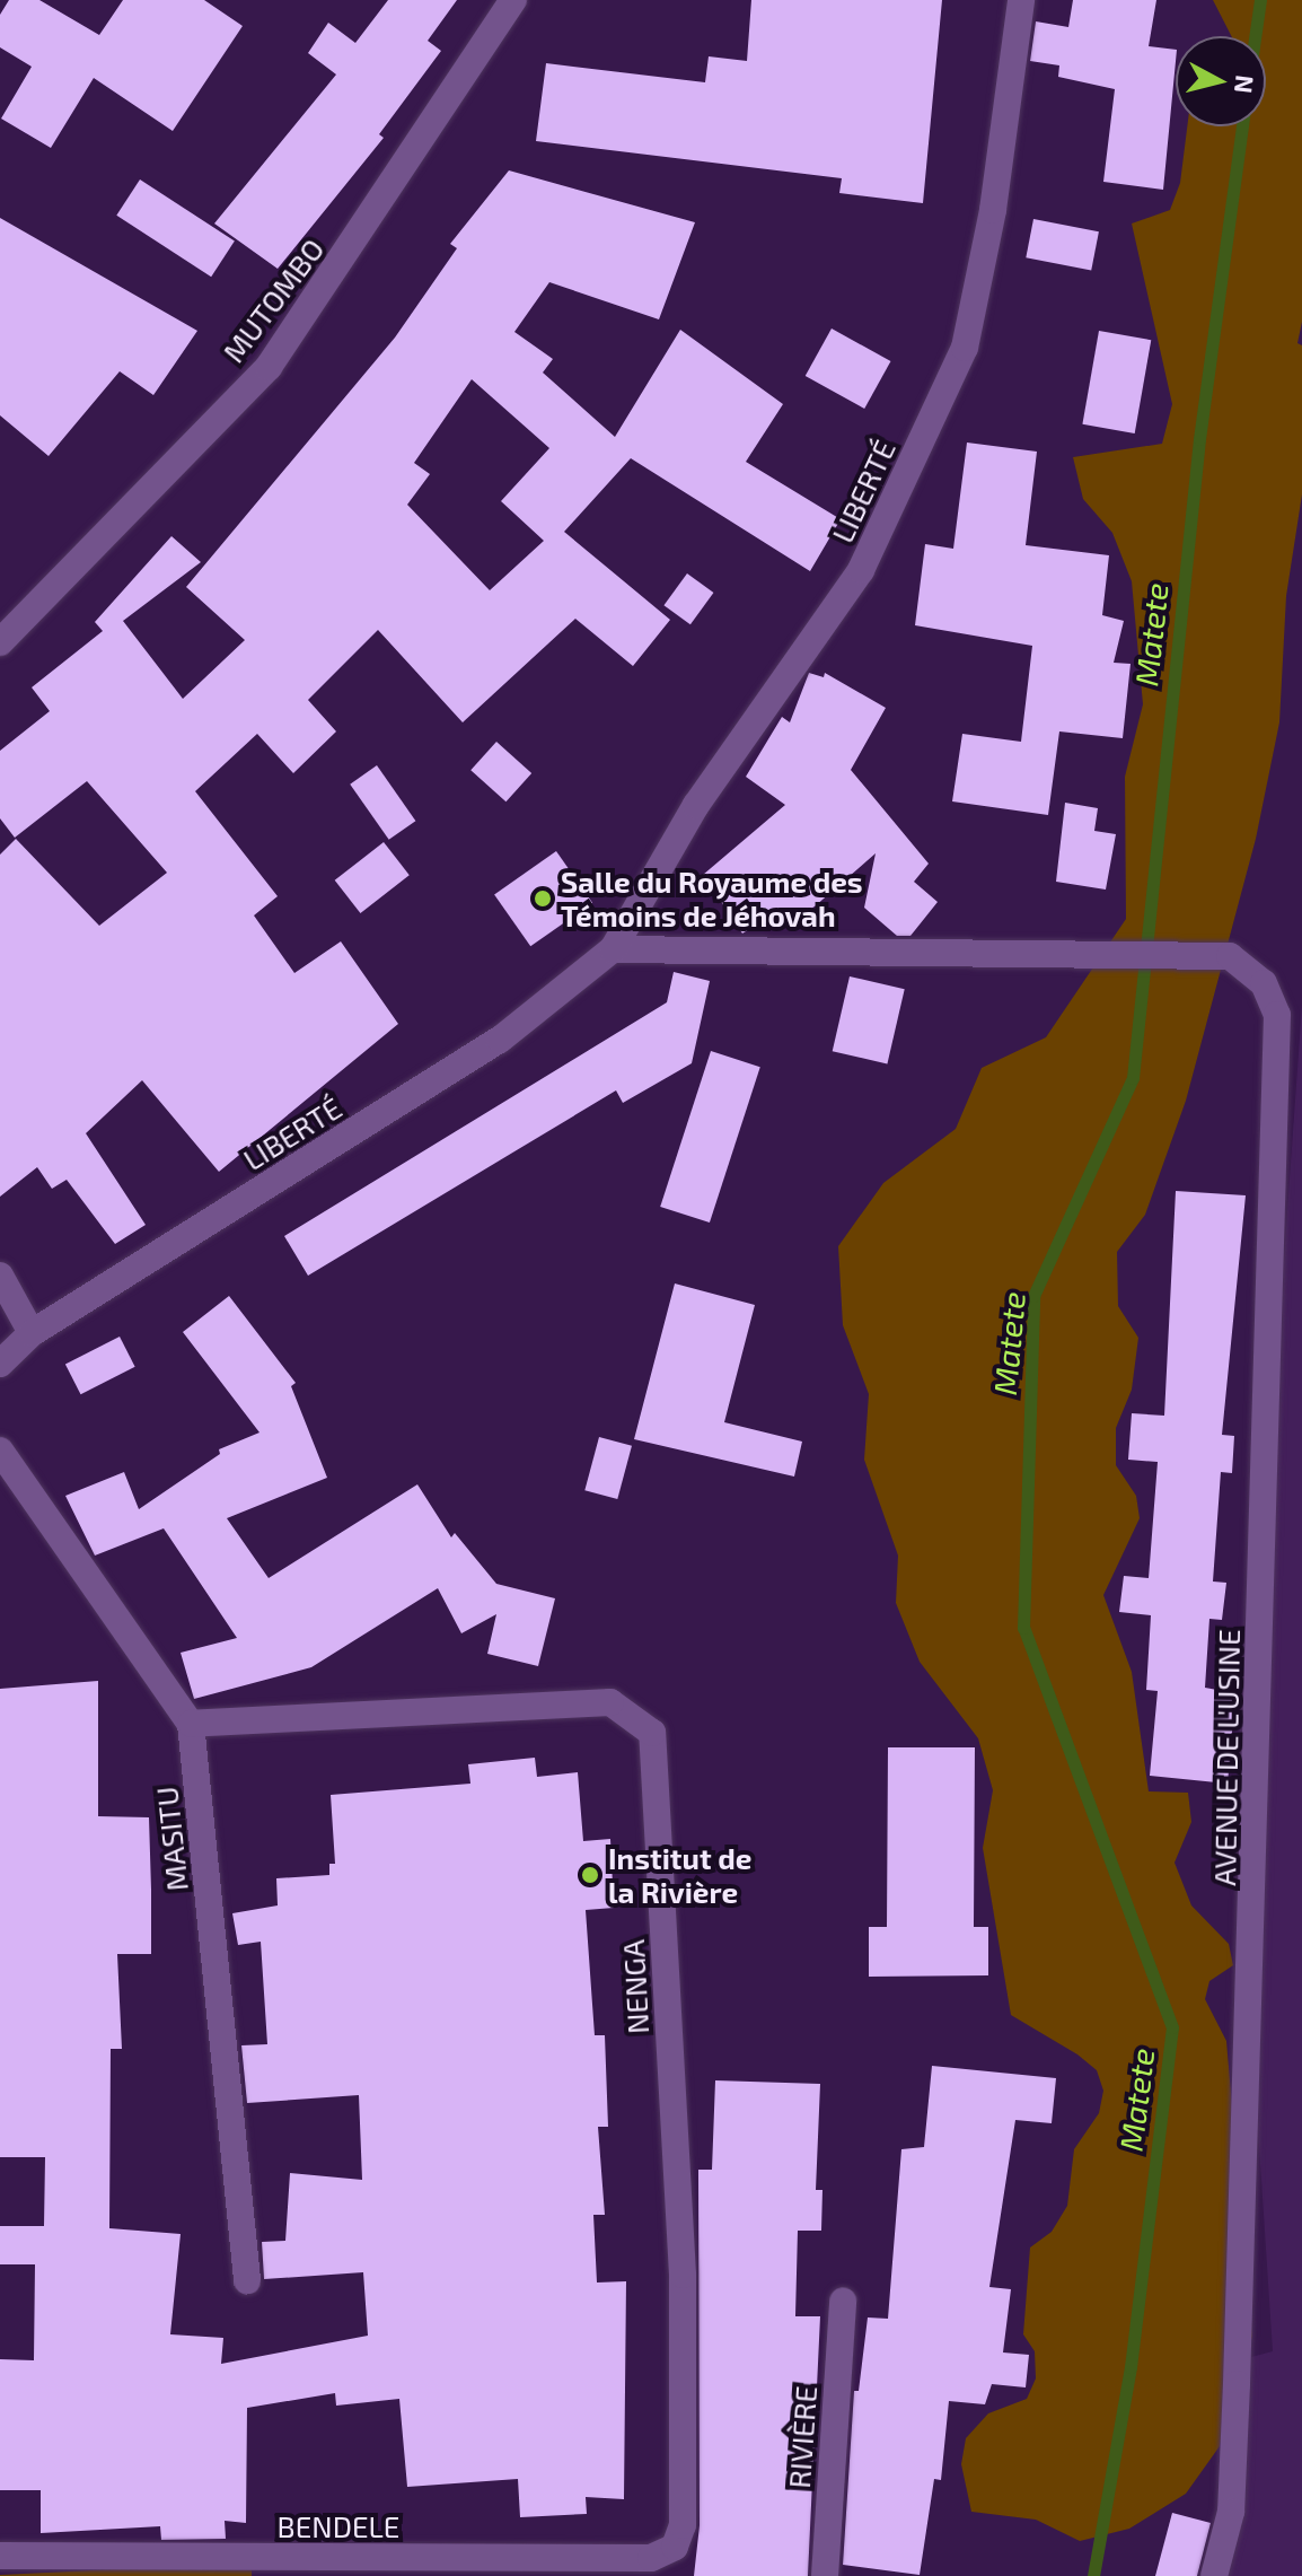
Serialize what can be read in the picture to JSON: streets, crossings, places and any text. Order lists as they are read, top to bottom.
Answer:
{
  "streets": {
    "street": [
      "MUTOMBO",
      "LIBERTÉ",
      "AVENUE DE L'USINE",
      "MASITU",
      "NENGA",
      "RIVIÈRE",
      "BENDELE"
    ]
  },
  "crossings": [
    ["LIBERTÉ", "AVENUE DE L'USINE"],
    ["MASITU", "NENGA"],
    ["NENGA", "BENDELE"]
  ],
  "water": ["Matete"],
  "places": ["Salle du Royaume des Témoins de Jéhovah", "Institut de la Rivière"],
  "north": "right"
}
